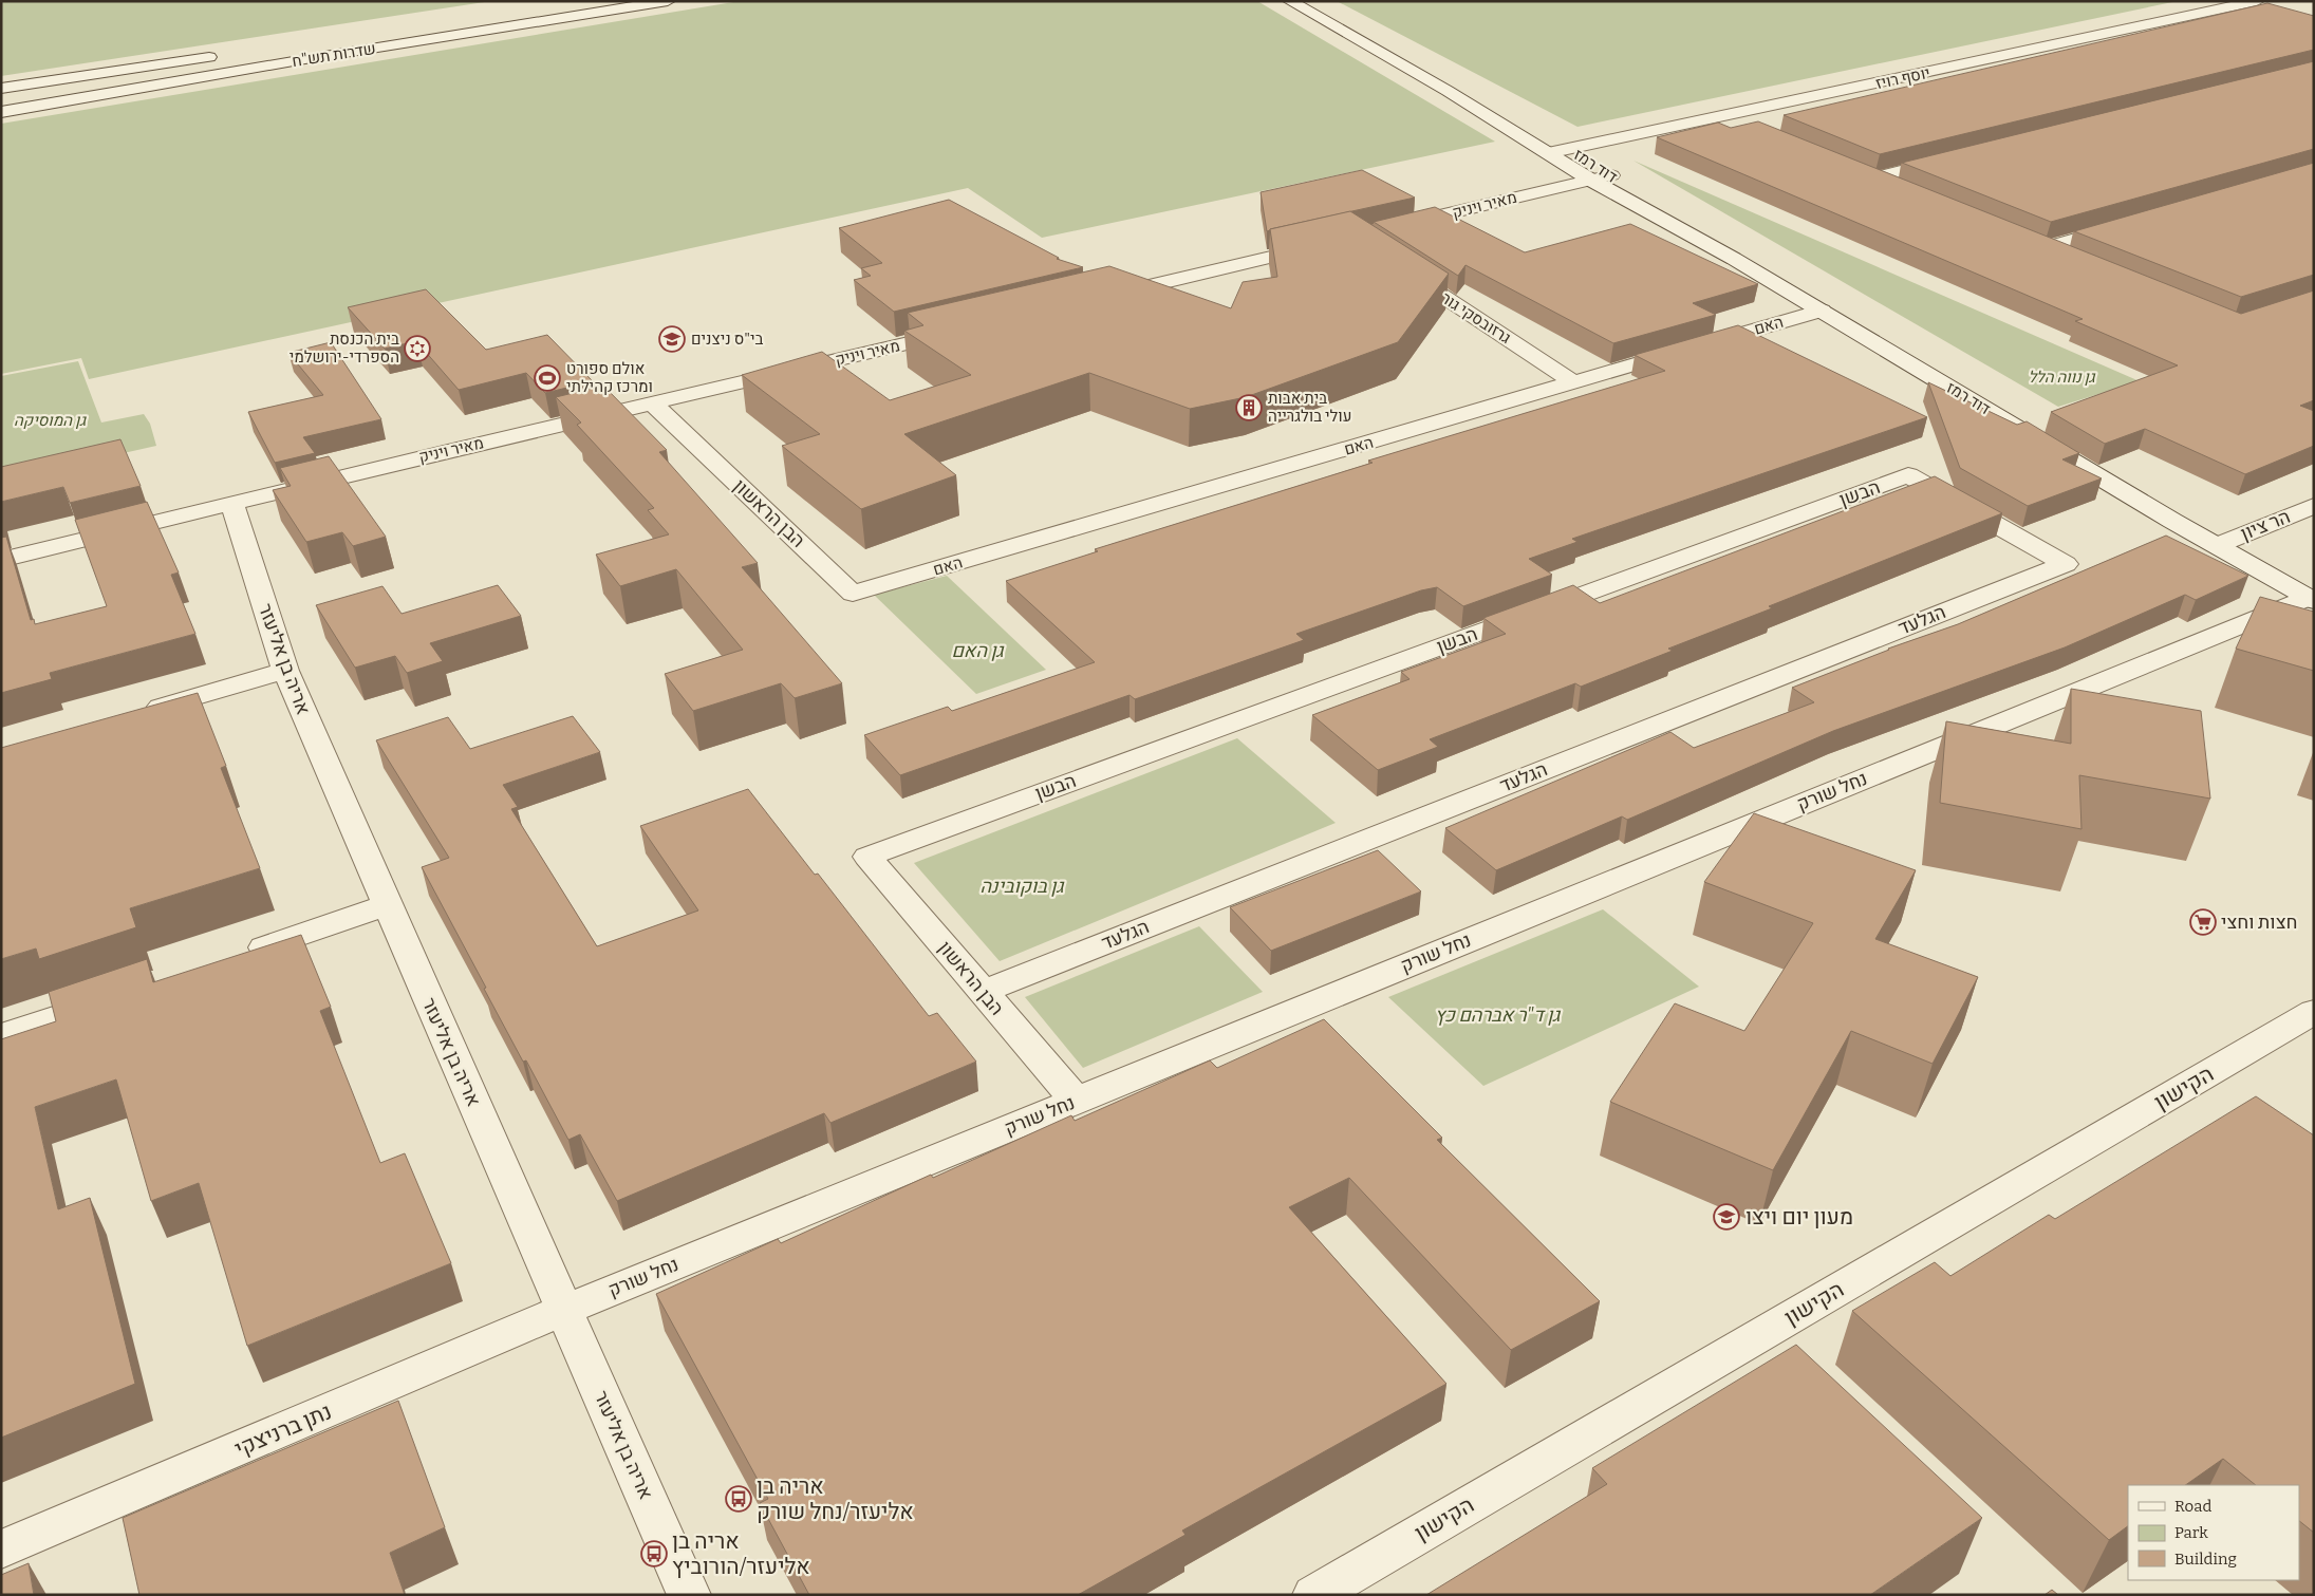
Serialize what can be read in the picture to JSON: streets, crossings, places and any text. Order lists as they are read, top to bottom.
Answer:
{
  "streets": {
    "street": [
      "שדרות תש\"ח",
      "יוסף רויז",
      "דוד רמז",
      "מאיר ויניק",
      "גרזובסקי גור",
      "האם",
      "הבשן",
      "הבן הראשון",
      "הר ציון",
      "הגלעד",
      "אריה בן אליעזר",
      "נחל שורק",
      "הקישון",
      "נתן ברניצקי"
    ]
  },
  "crossings": [
    ["יוסף רויז", "דוד רמז"],
    ["דוד רמז", "מאיר ויניק"],
    ["דוד רמז", "האם"],
    ["דוד רמז", "הר ציון"],
    ["דוד רמז", "נחל שורק"],
    ["מאיר ויניק", "הבן הראשון"],
    ["מאיר ויניק", "אריה בן אליעזר"],
    ["גרזובסקי גור", "האם"],
    ["האם", "הבן הראשון"],
    ["הבשן", "הבן הראשון"],
    ["הבשן", "הגלעד"],
    ["הבן הראשון", "הגלעד"],
    ["הבן הראשון", "נחל שורק"],
    ["אריה בן אליעזר", "נחל שורק"],
    ["אריה בן אליעזר", "נתן ברניצקי"],
    ["נחל שורק", "נתן ברניצקי"]
  ],
  "parks": [
    "גן נווה הלל",
    "גן המוסיקה",
    "גן האם",
    "גן בוקובינה",
    "גן ד\"ר אברהם כץ"
  ],
  "places": {
    "school or university": ["בי\"ס ניצנים", "מעון יום ויצו"],
    "synagogue": ["בית הכנסת הספרדי-ירושלמי"],
    "sports": ["אולם ספורט ומרכז קהילתי"],
    "building": ["בית אבות עולי בולגרייה"],
    "supermarket": ["חצות וחצי"],
    "bus stop": ["אריה בן אליעזר/נחל שורק", "אריה בן אליעזר/הורוביץ"]
  },
  "legend": ["Road", "Park", "Building"]
}
